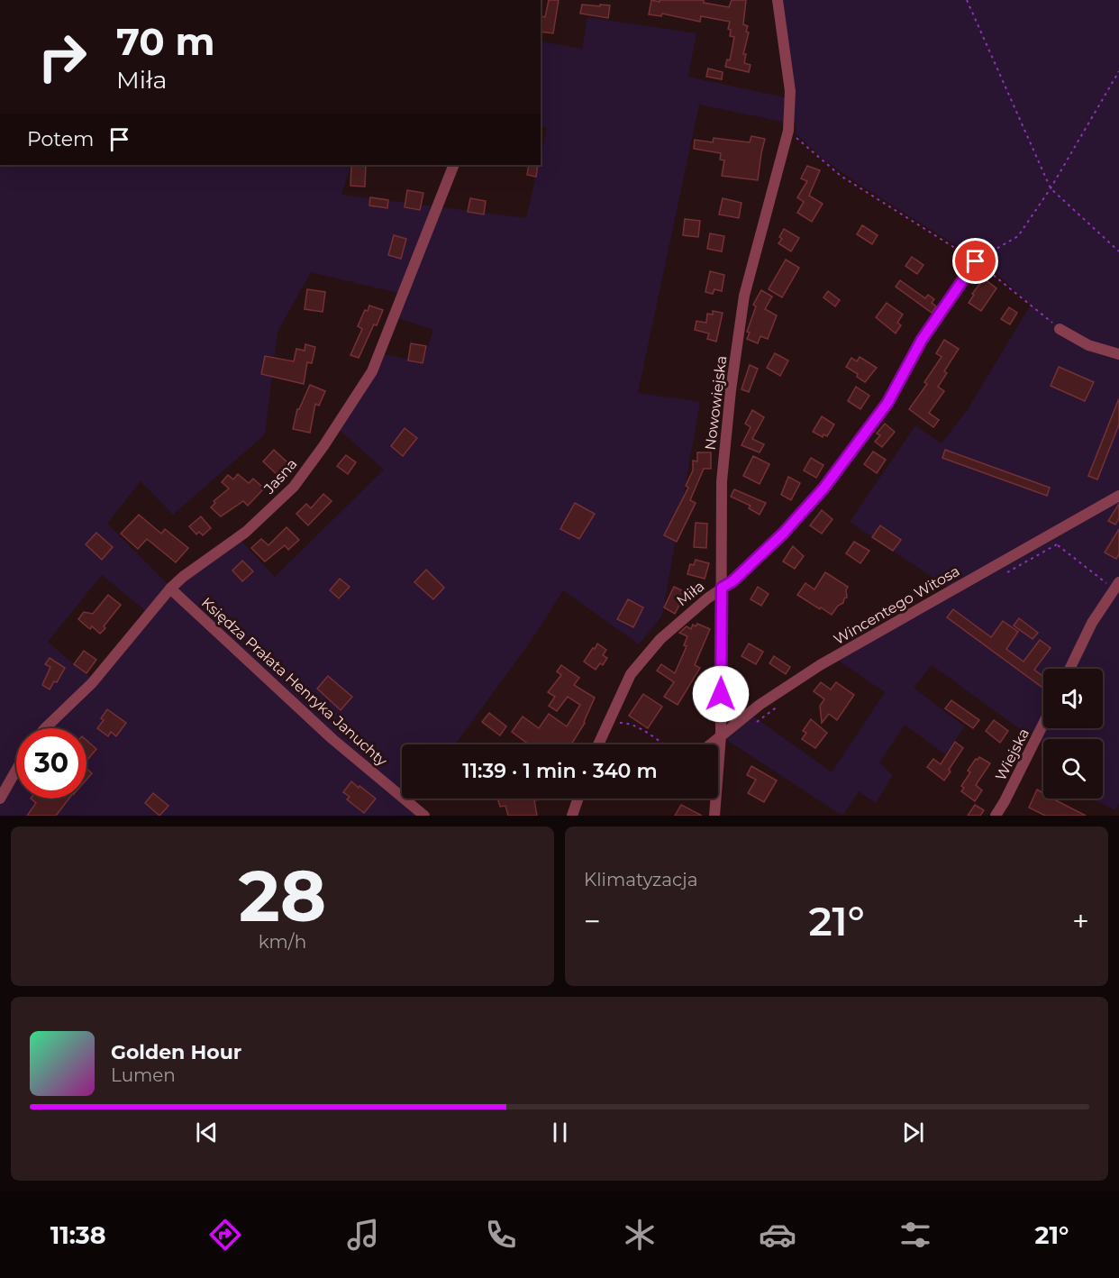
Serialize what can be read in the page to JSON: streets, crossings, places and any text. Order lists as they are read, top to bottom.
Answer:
{
  "streets": {
    "street": [
      "Nowowiejska",
      "Jasna",
      "Miła",
      "Wincentego Witosa",
      "Księdza Prałata Henryka Januchty",
      "Wiejska"
    ]
  },
  "crossings": [
    ["Nowowiejska", "Miła"],
    ["Nowowiejska", "Wincentego Witosa"],
    ["Jasna", "Księdza Prałata Henryka Januchty"]
  ],
  "page": {
    "turn": ["70 m", "Miła"],
    "then": "Potem",
    "limit": "30",
    "trip": "11:39 · 1 min · 340 m",
    "tile": [
      ["28", "km/h"],
      "Klimatyzacja"
    ],
    "heat": ["−", "21°", "+"],
    "song": ["Golden Hour", "Lumen"],
    "tabs": ["11:38", "21°"]
  }
}
